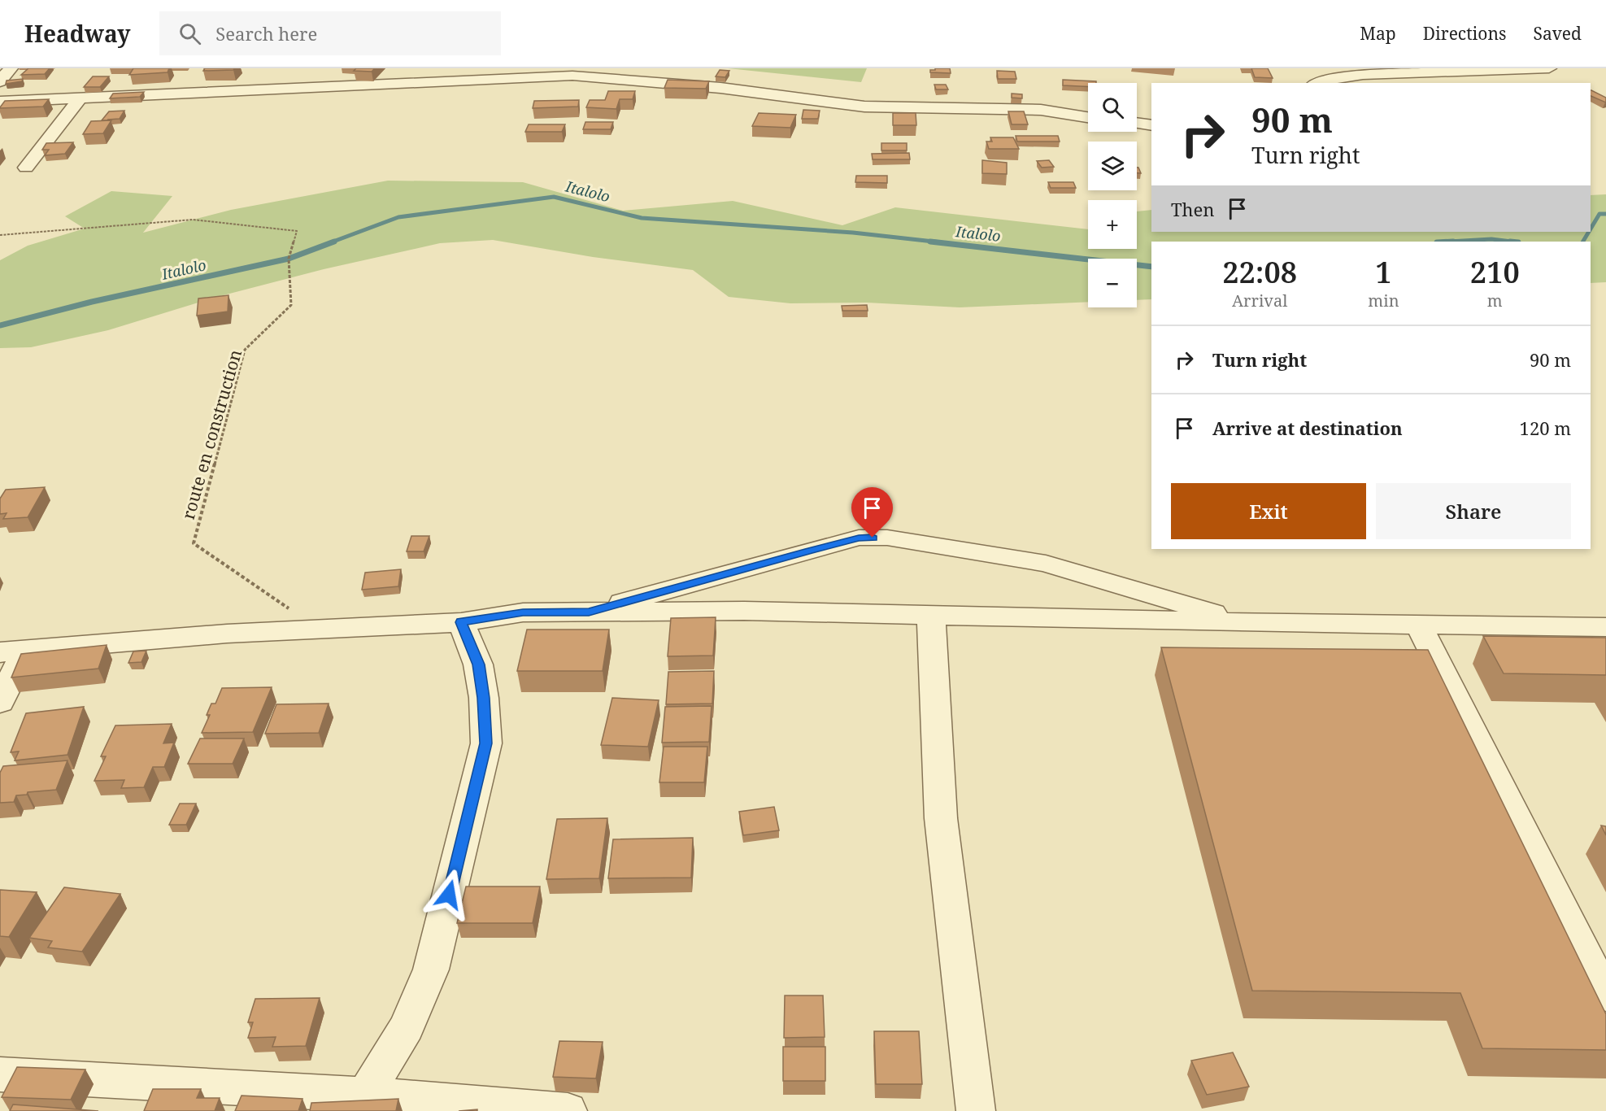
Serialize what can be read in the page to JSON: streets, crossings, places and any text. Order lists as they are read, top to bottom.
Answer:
{
  "streets": {
    "path": ["route en construction"]
  },
  "water": ["Italolo"],
  "page": {
    "header": "Headway",
    "search": "Search here",
    "nav": ["Map", "Directions", "Saved"],
    "map_buttons": ["+", "−"],
    "turn": ["90 m", "Turn right"],
    "then": "Then",
    "eta": [
      "22:08",
      "Arrival",
      "1",
      "min",
      "210",
      "m"
    ],
    "list": [
      {
        "name": "Turn right",
        "value": "90 m"
      },
      {
        "name": "Arrive at destination",
        "value": "120 m"
      }
    ],
    "buttons": ["Exit", "Share"]
  }
}
